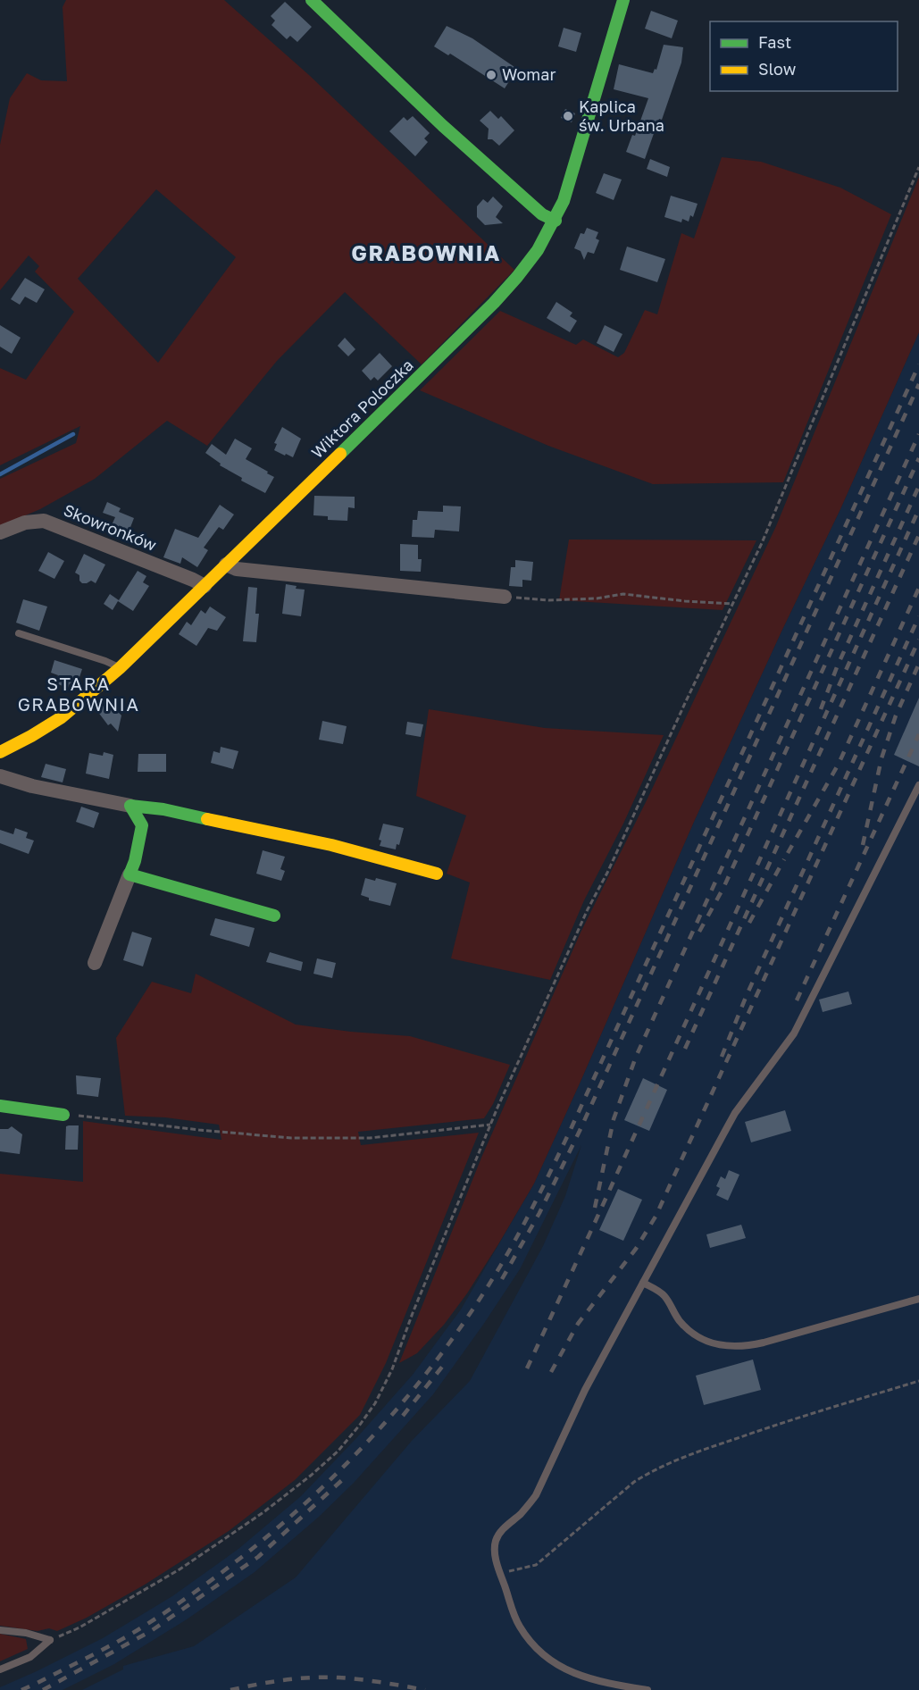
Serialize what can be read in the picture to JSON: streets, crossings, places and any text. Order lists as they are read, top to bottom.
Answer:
{
  "streets": {
    "street": ["Wiktora Poloczka", "Skowronków"]
  },
  "crossings": [
    ["Wiktora Poloczka", "Skowronków"]
  ],
  "districts": ["GRABOWNIA", "STARA GRABOWNIA"],
  "places": ["Womar", "Kaplica św. Urbana"],
  "legend": ["Fast", "Slow"]
}
